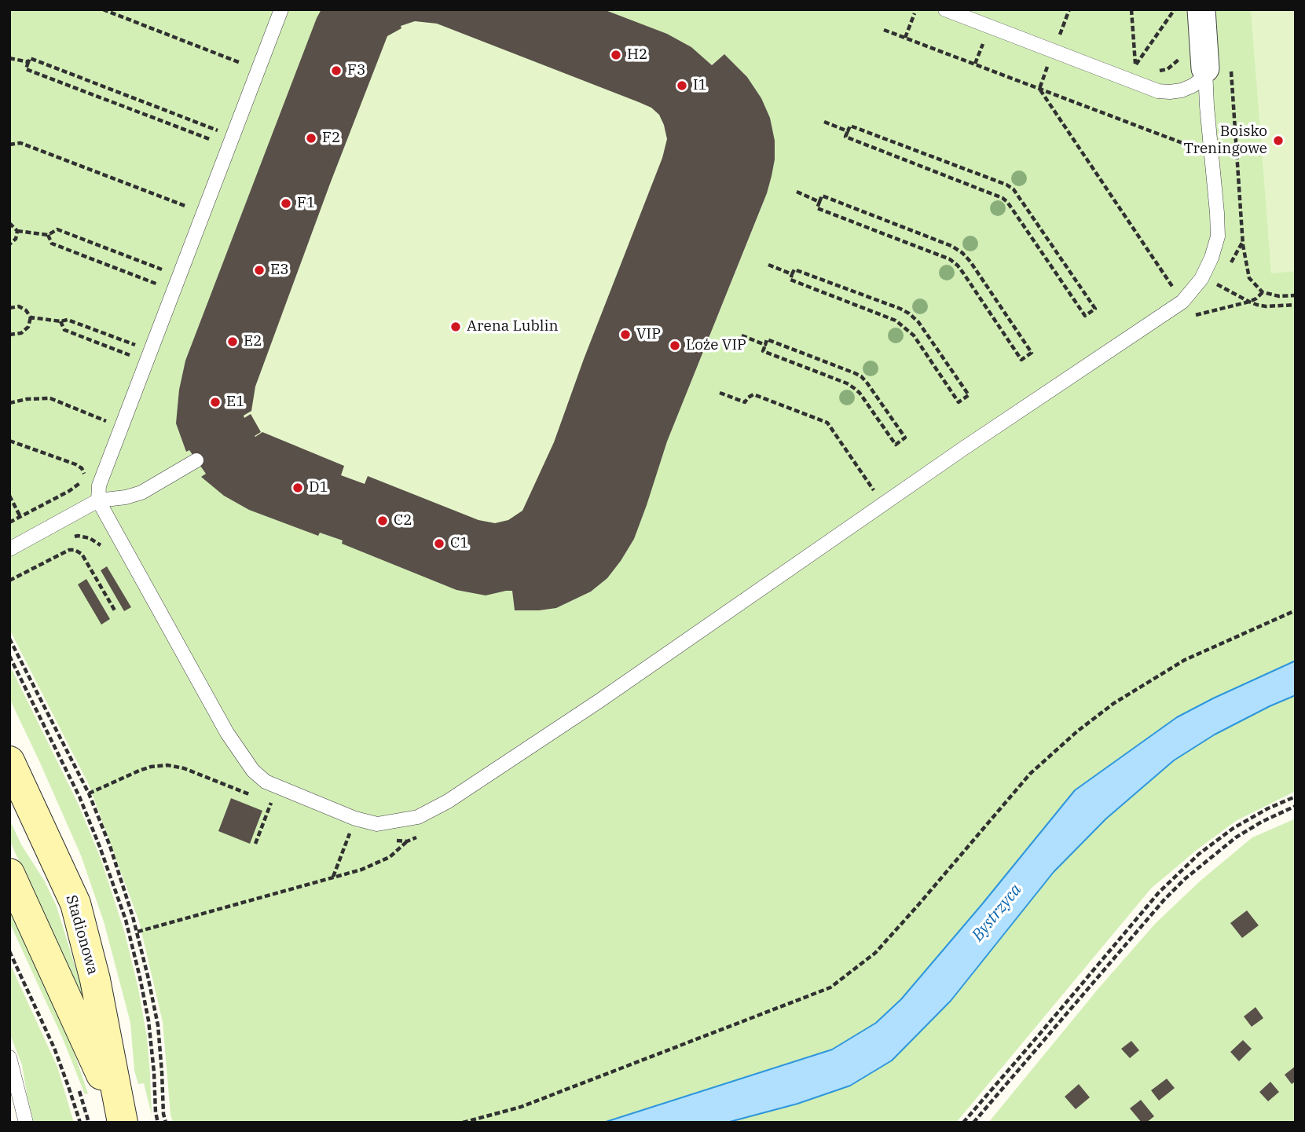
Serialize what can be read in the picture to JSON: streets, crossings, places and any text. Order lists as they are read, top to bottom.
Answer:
{
  "streets": {
    "street": ["Stadionowa"]
  },
  "water": ["Bystrzyca"],
  "places": [
    "H2",
    "F3",
    "I1",
    "F2",
    "Boisko Treningowe",
    "F1",
    "E3",
    "Arena Lublin",
    "VIP",
    "E2",
    "Loże VIP",
    "E1",
    "D1",
    "C2",
    "C1"
  ]
}
